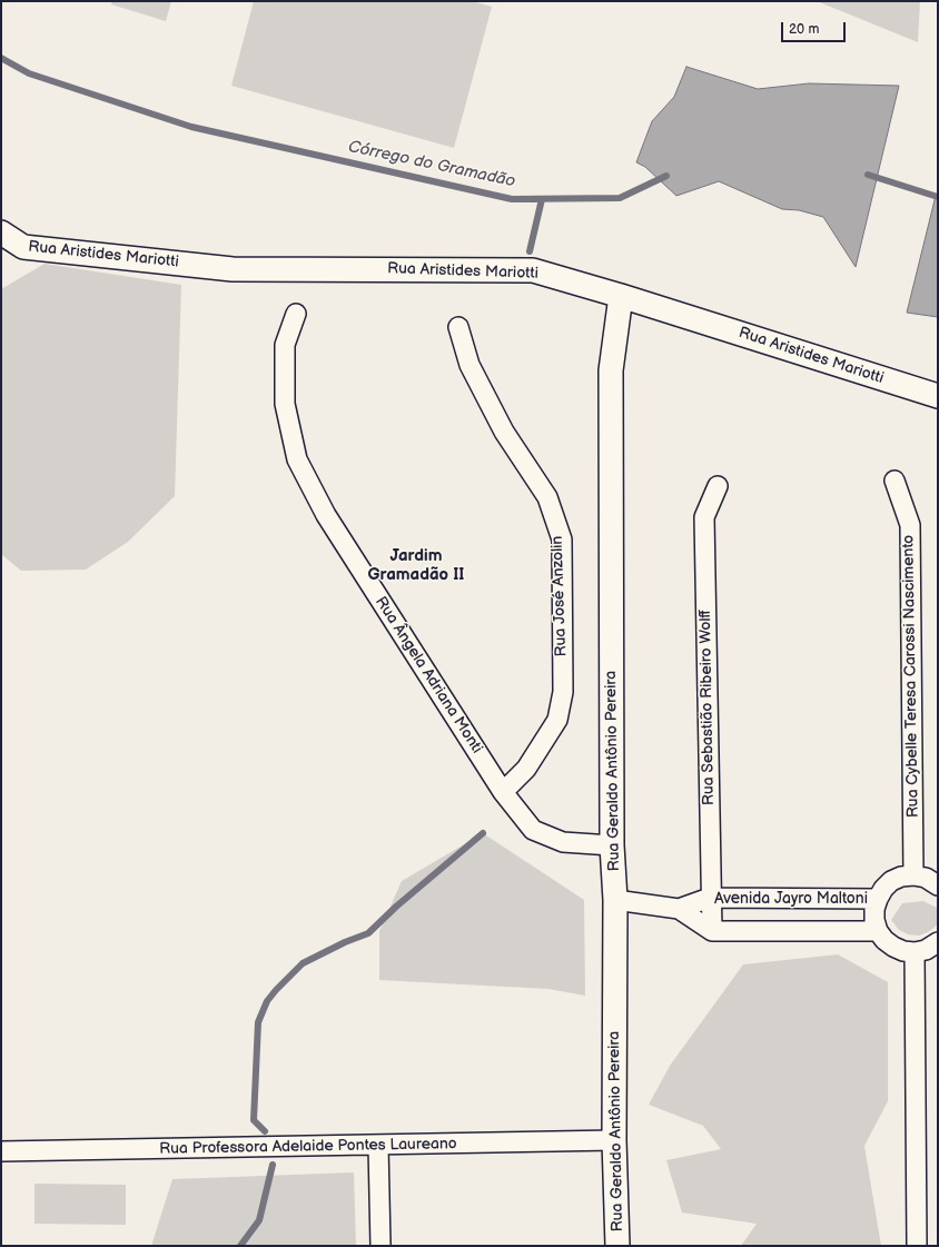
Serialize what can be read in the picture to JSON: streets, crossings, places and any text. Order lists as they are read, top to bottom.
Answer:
{
  "streets": {
    "street": [
      "Rua Aristides Mariotti",
      "Rua José Anzolin",
      "Rua Ângela Adriana Monti",
      "Rua Cybelle Teresa Carossi Nascimento",
      "Rua Sebastião Ribeiro Wolff",
      "Rua Geraldo Antônio Pereira",
      "Avenida Jayro Maltoni",
      "Rua Professora Adelaide Pontes Laureano"
    ]
  },
  "crossings": [
    ["Rua Aristides Mariotti", "Rua Geraldo Antônio Pereira"],
    ["Rua José Anzolin", "Rua Ângela Adriana Monti"],
    ["Rua Ângela Adriana Monti", "Rua Geraldo Antônio Pereira"],
    ["Rua Sebastião Ribeiro Wolff", "Avenida Jayro Maltoni"],
    ["Rua Geraldo Antônio Pereira", "Avenida Jayro Maltoni"],
    ["Rua Geraldo Antônio Pereira", "Rua Professora Adelaide Pontes Laureano"]
  ],
  "districts": ["Jardim Gramadão II"],
  "water": ["Córrego do Gramadão"],
  "scale_bar": "20 m"
}
